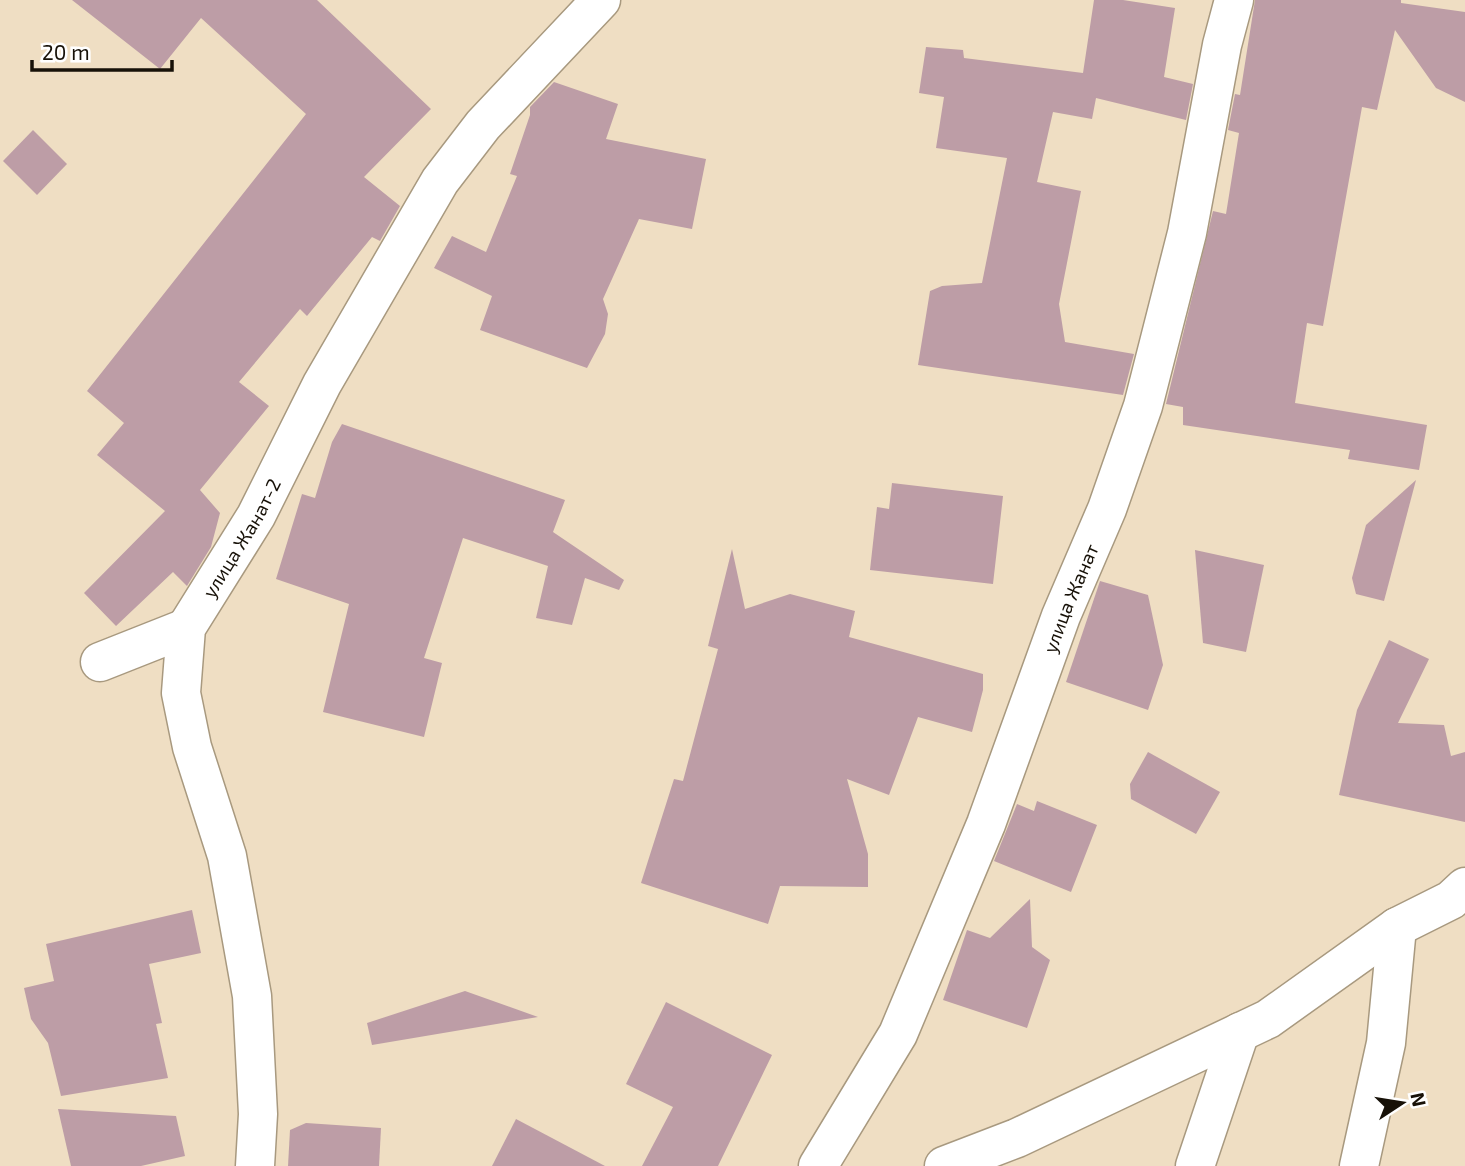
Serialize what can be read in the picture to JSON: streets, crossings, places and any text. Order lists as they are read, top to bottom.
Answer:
{
  "streets": {
    "street": ["улица Жанат-2", "улица Жанат"]
  },
  "scale_bar": "20 m",
  "north": "right"
}
